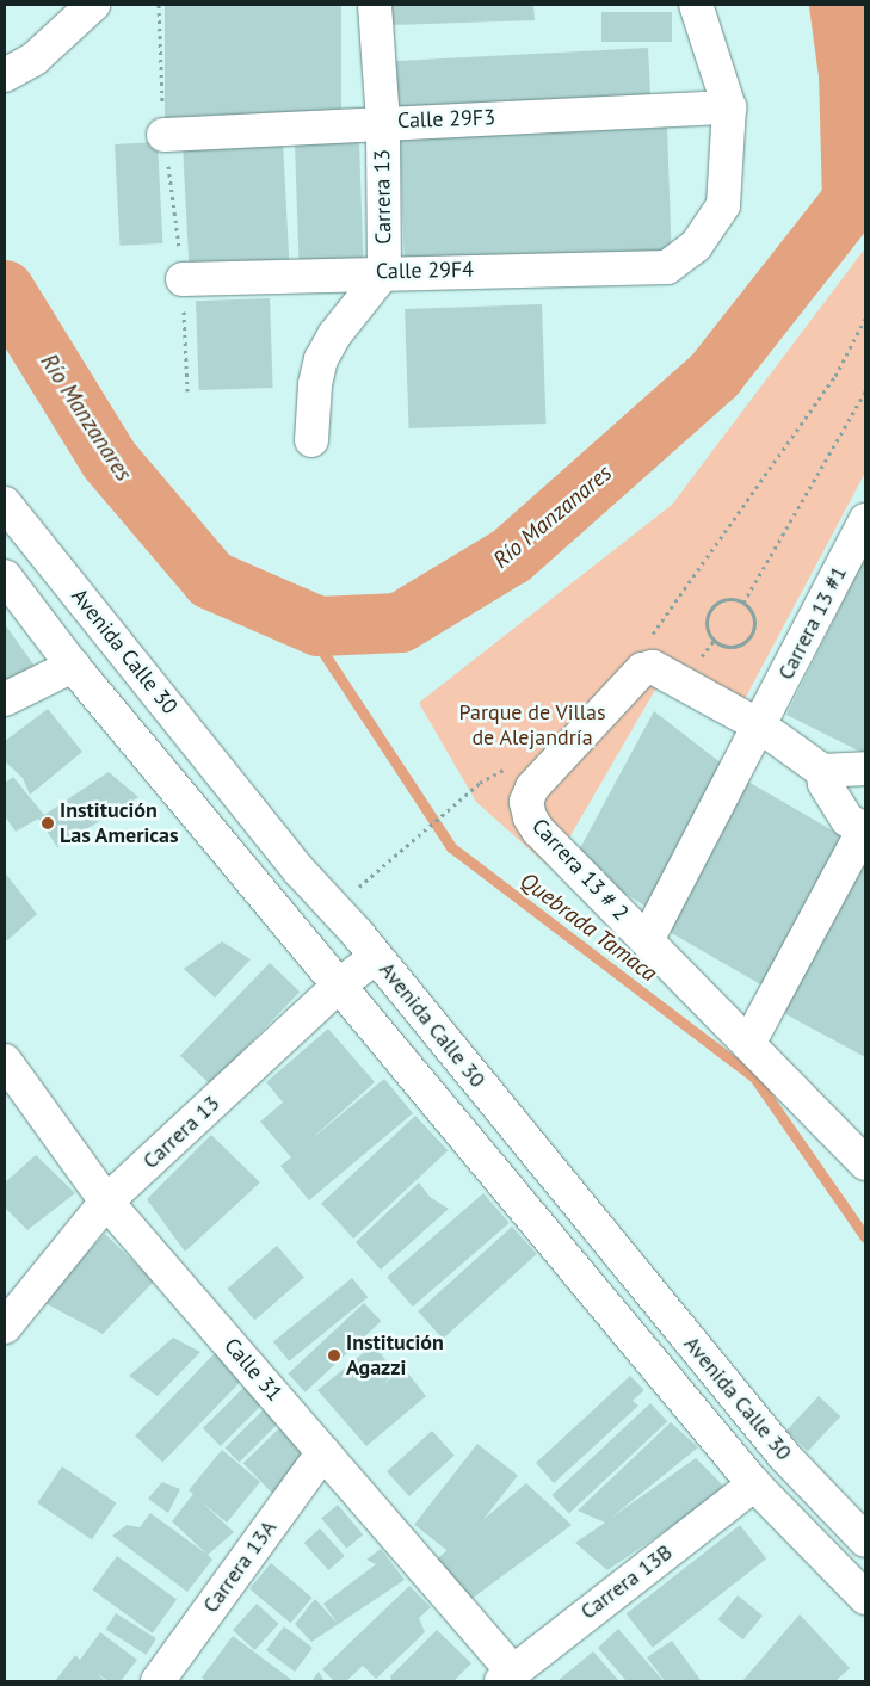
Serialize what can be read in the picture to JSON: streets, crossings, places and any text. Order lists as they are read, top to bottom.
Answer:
{
  "streets": {
    "street": [
      "Calle 29F3",
      "Carrera 13",
      "Calle 29F4",
      "Carrera 13 #1",
      "Avenida Calle 30",
      "Carrera 13 # 2",
      "Calle 31",
      "Carrera 13A",
      "Carrera 13B"
    ]
  },
  "crossings": [
    ["Calle 29F3", "Carrera 13"],
    ["Calle 29F3", "Calle 29F4"],
    ["Carrera 13", "Calle 29F4"],
    ["Carrera 13", "Avenida Calle 30"],
    ["Carrera 13", "Calle 31"],
    ["Carrera 13 #1", "Carrera 13 # 2"],
    ["Avenida Calle 30", "Carrera 13B"],
    ["Calle 31", "Carrera 13A"],
    ["Calle 31", "Carrera 13B"]
  ],
  "water": ["Río Manzanares", "Quebrada Tamaca"],
  "parks": ["Parque de Villas de Alejandría"],
  "places": ["Institución Las Americas", "Institución Agazzi"]
}
